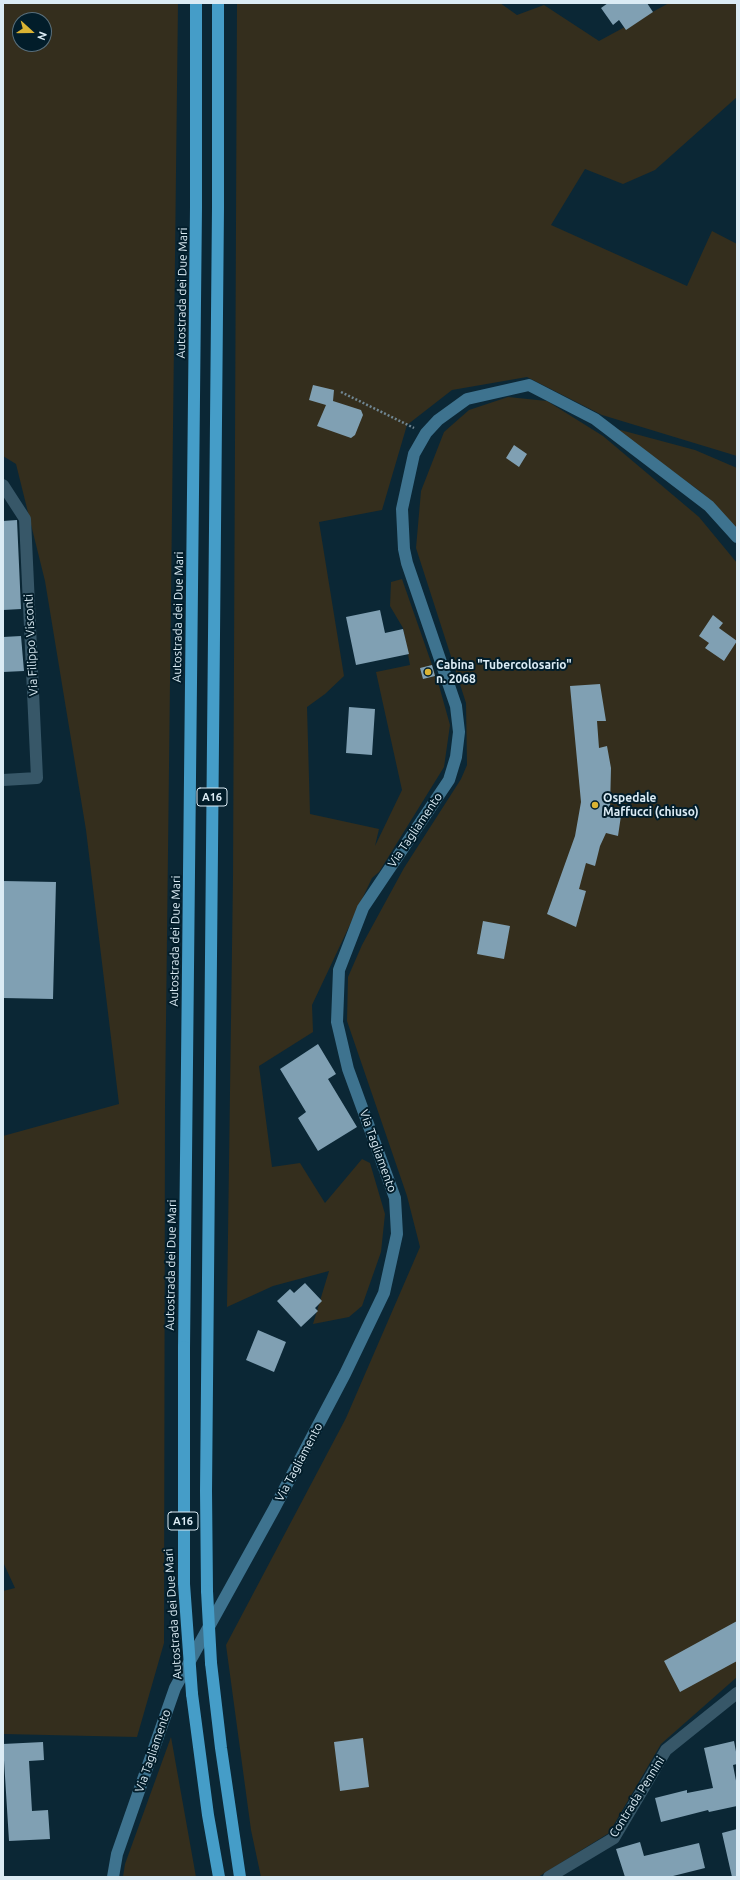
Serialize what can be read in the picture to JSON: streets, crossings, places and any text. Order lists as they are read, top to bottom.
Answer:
{
  "streets": {
    "highway": ["Autostrada dei Due Mari", "A16"],
    "main road": ["Via Tagliamento"],
    "street": ["Via Filippo Visconti", "Contrada Pennini"]
  },
  "places": ["Cabina \"Tubercolosario\" n. 2068", "Ospedale Maffucci (chiuso)"],
  "north": "right"
}
